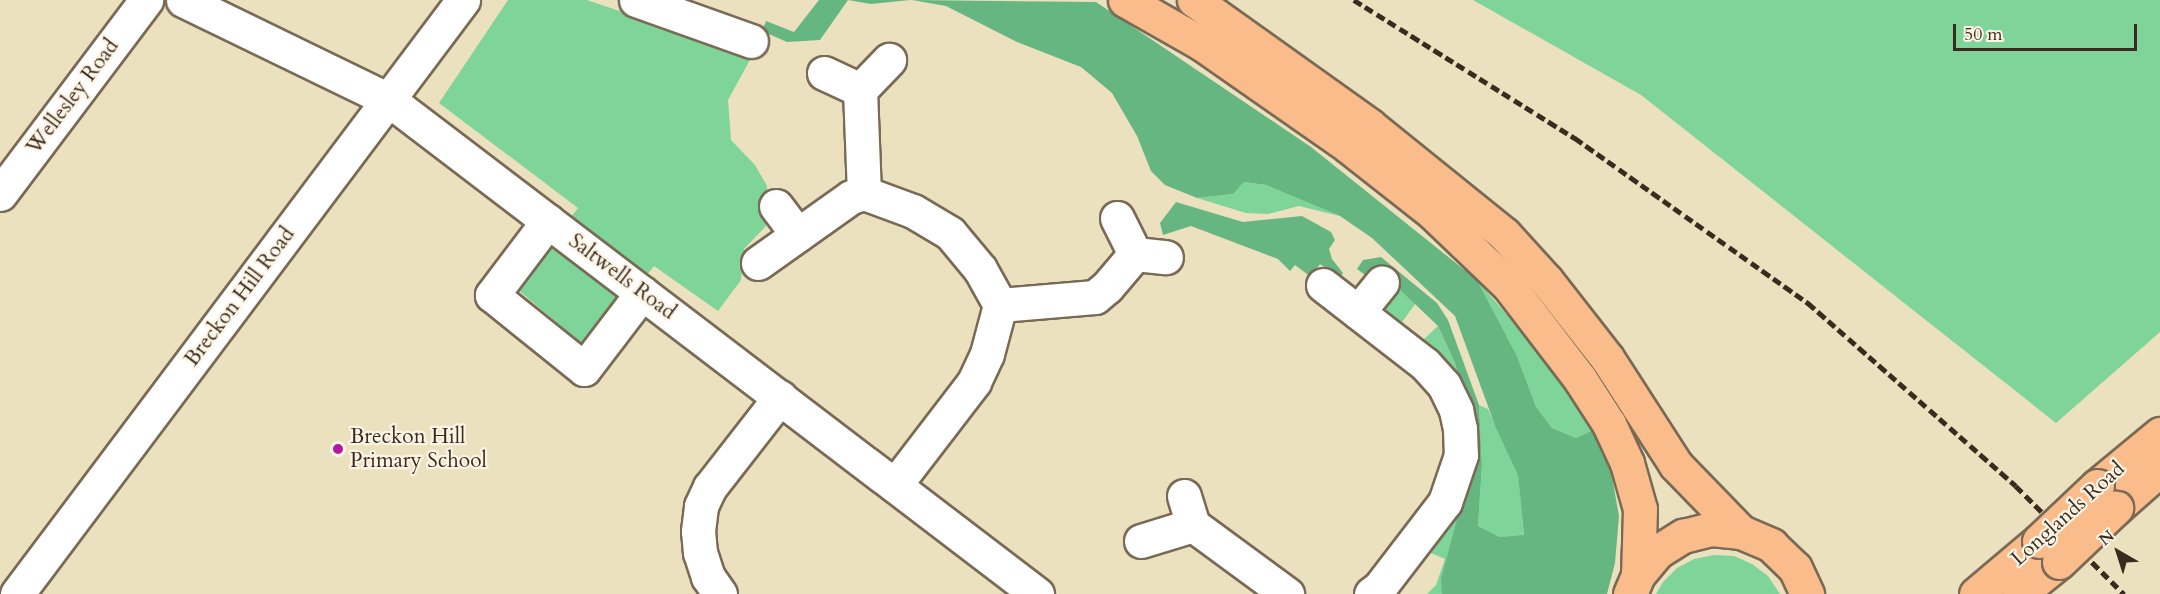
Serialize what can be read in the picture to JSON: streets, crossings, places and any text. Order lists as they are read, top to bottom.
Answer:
{
  "streets": {
    "main road": ["Longlands Road"],
    "street": ["Wellesley Road", "Saltwells Road", "Breckon Hill Road"]
  },
  "crossings": [
    ["Saltwells Road", "Breckon Hill Road"]
  ],
  "places": ["Breckon Hill Primary School"],
  "scale_bar": "50 m",
  "north": "top left"
}
